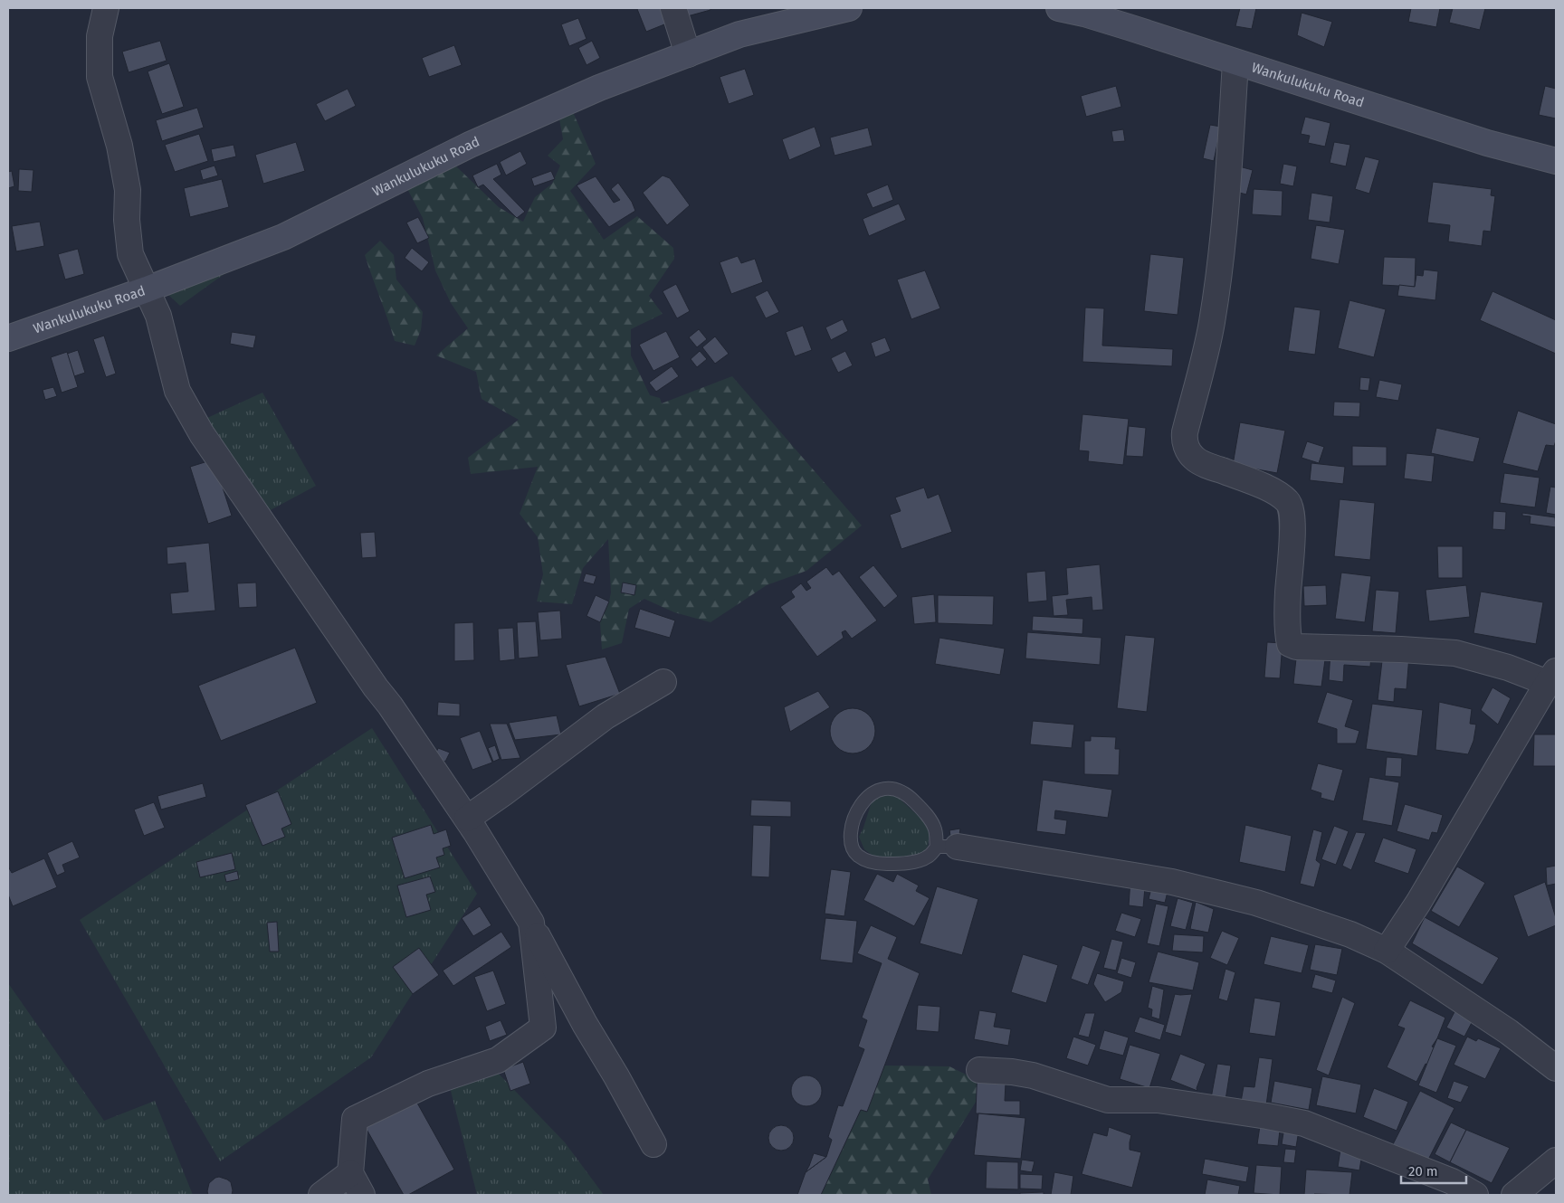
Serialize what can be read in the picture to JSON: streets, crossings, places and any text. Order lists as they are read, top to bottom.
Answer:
{
  "streets": {
    "main road": ["Wankulukuku Road"]
  },
  "scale_bar": "20 m"
}
